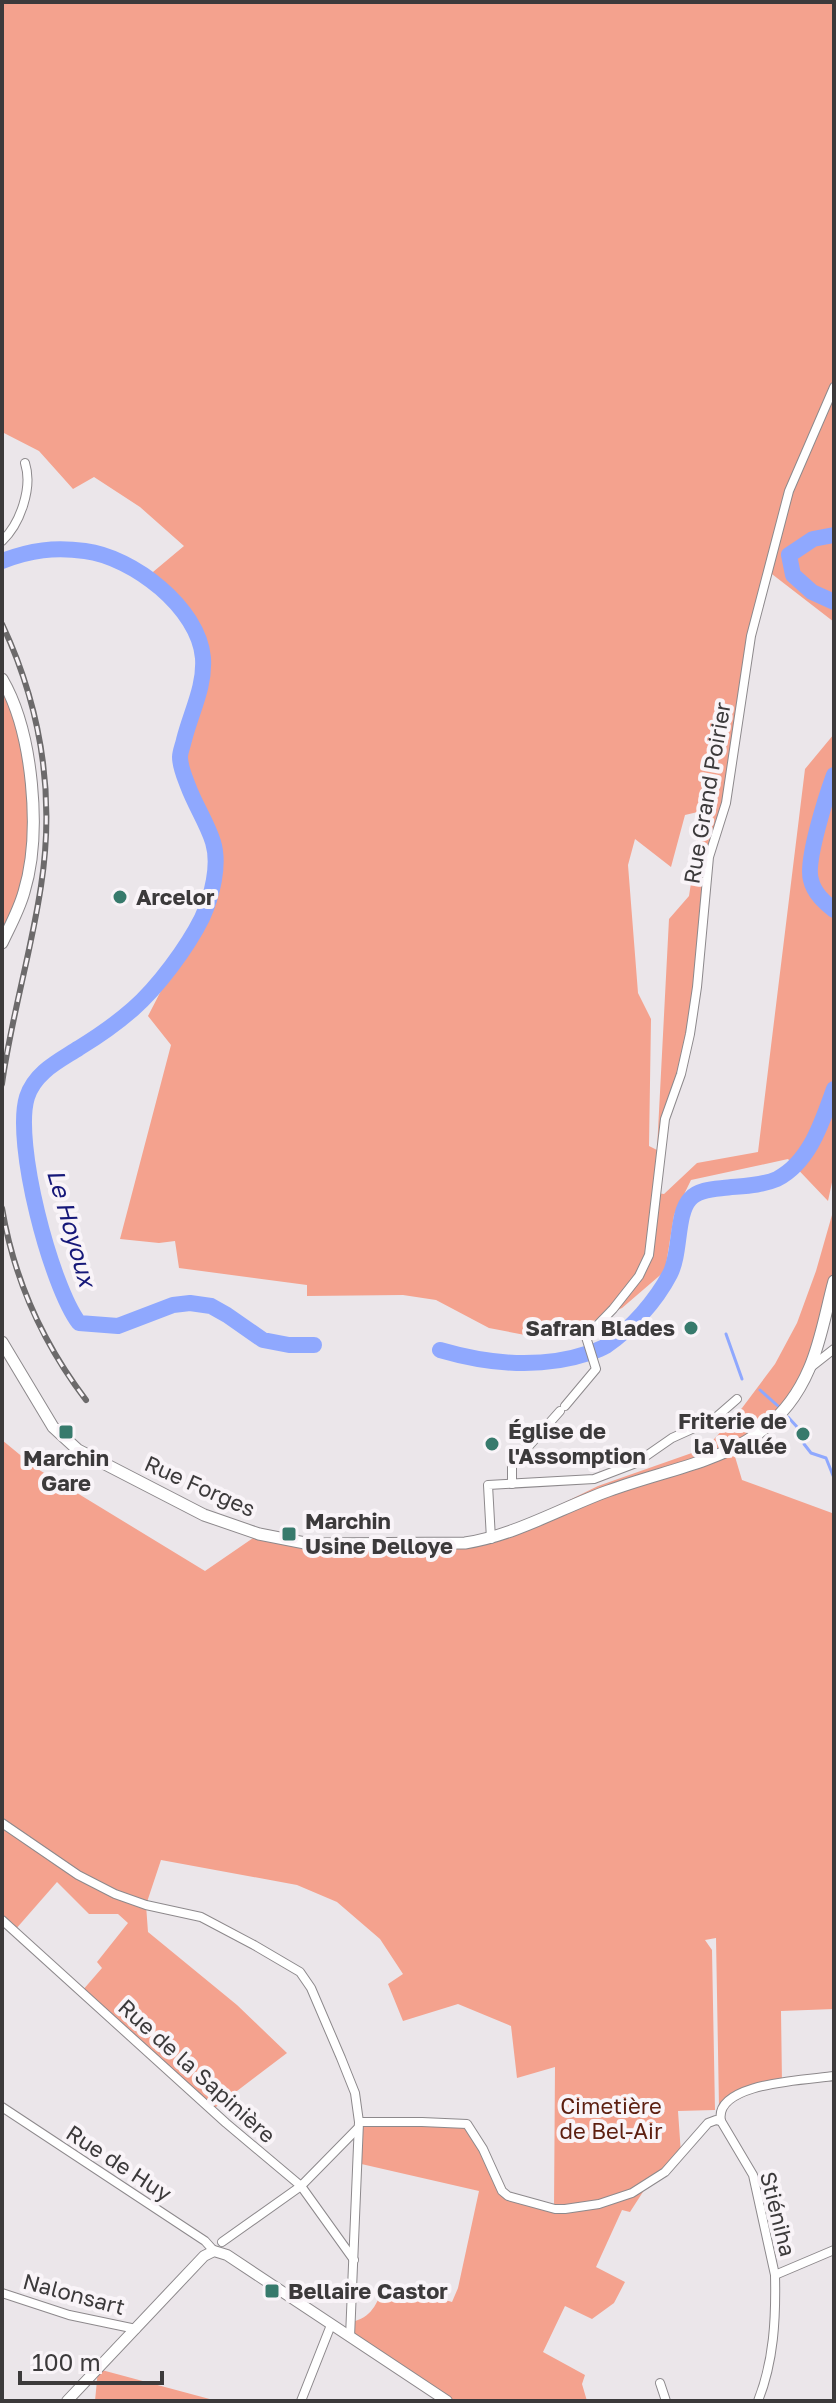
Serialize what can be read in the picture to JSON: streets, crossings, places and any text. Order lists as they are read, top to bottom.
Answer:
{
  "streets": {
    "main road": ["Rue Forges"],
    "street": [
      "Rue Grand Poirier",
      "Rue de la Sapinière",
      "Rue de Huy",
      "Stiéniha",
      "Nalonsart"
    ]
  },
  "water": ["Le Hoyoux"],
  "parks": ["Cimetière de Bel-Air"],
  "places": {
    "other": [
      "Arcelor",
      "Safran Blades",
      "Friterie de la Vallée",
      "Église de l'Assomption"
    ],
    "transit": ["Marchin Gare", "Marchin Usine Delloye", "Bellaire Castor"]
  },
  "scale_bar": "100 m"
}
